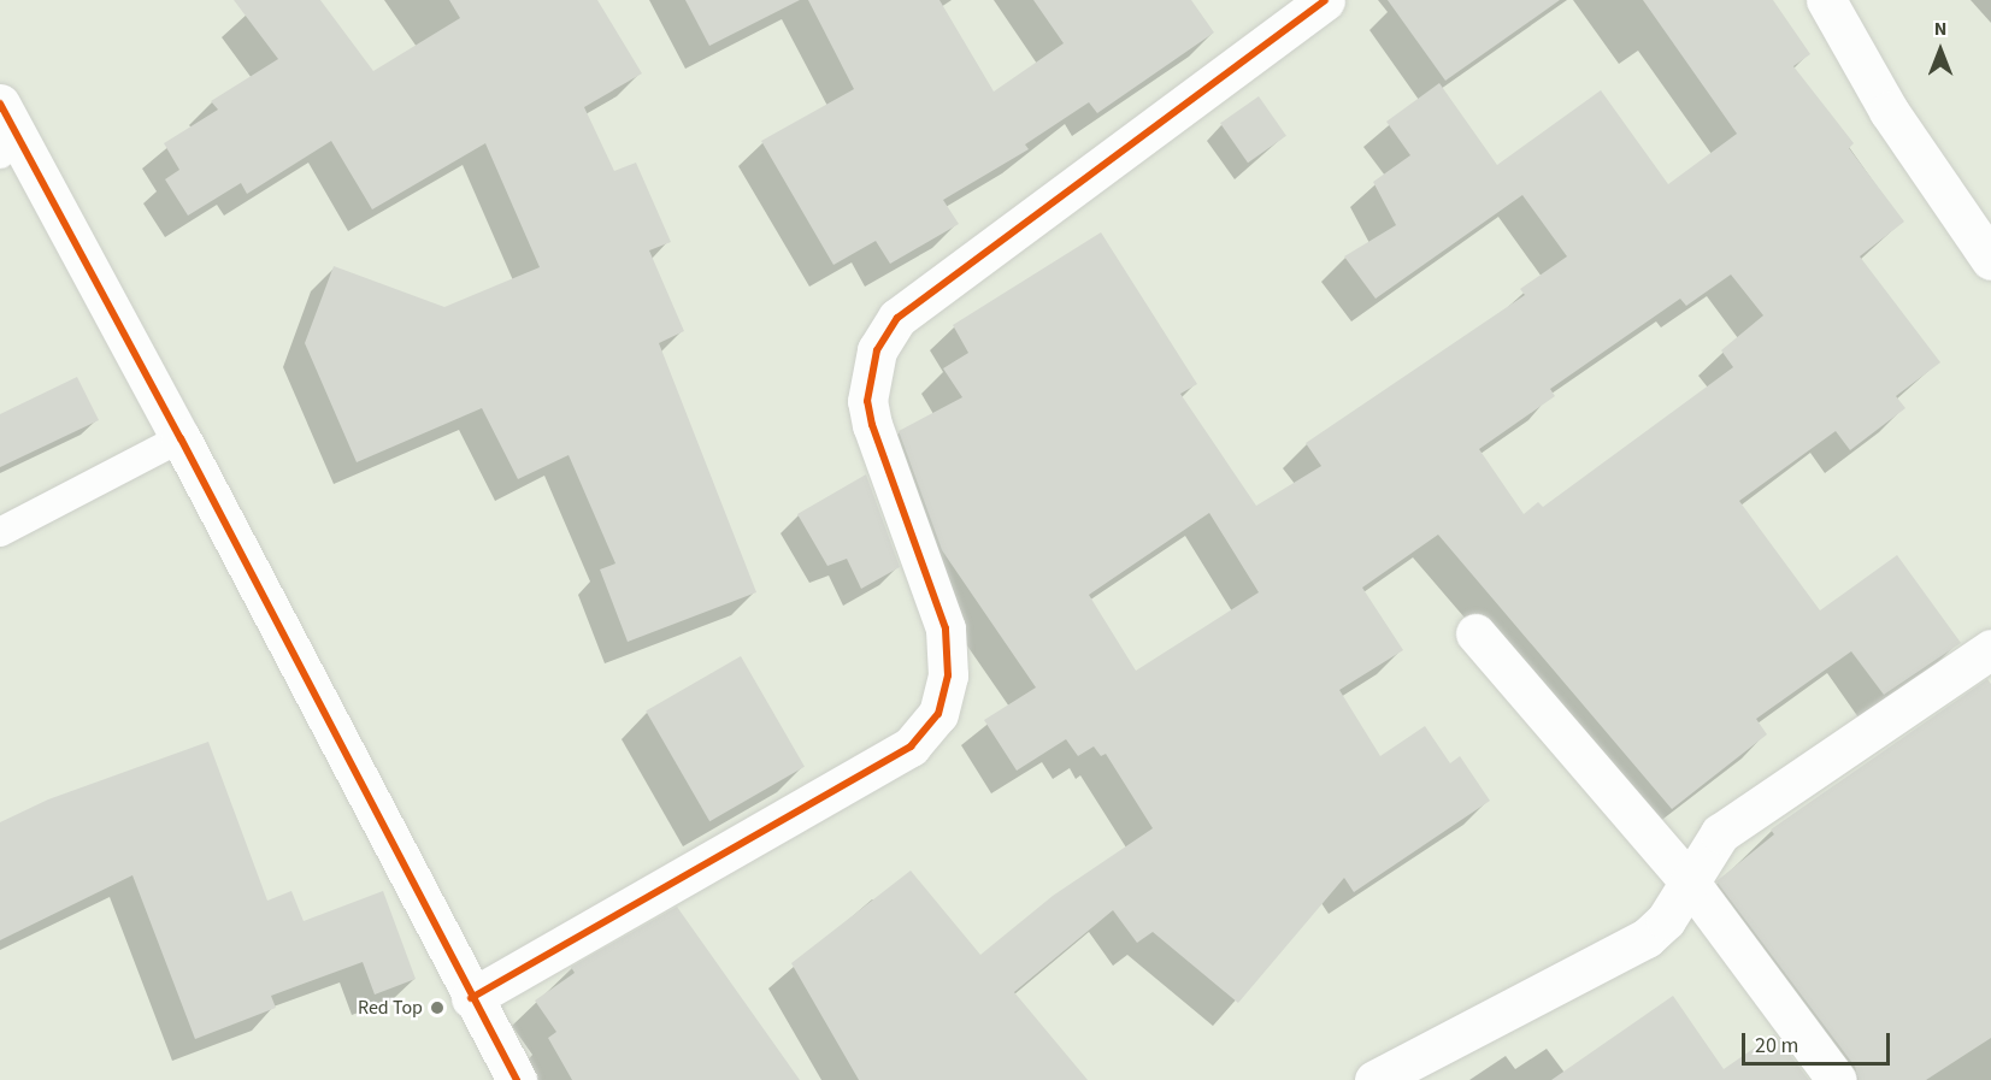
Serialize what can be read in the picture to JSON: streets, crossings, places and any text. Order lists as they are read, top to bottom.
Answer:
{
  "places": ["Red Top"],
  "scale_bar": "20 m",
  "north": "top"
}
